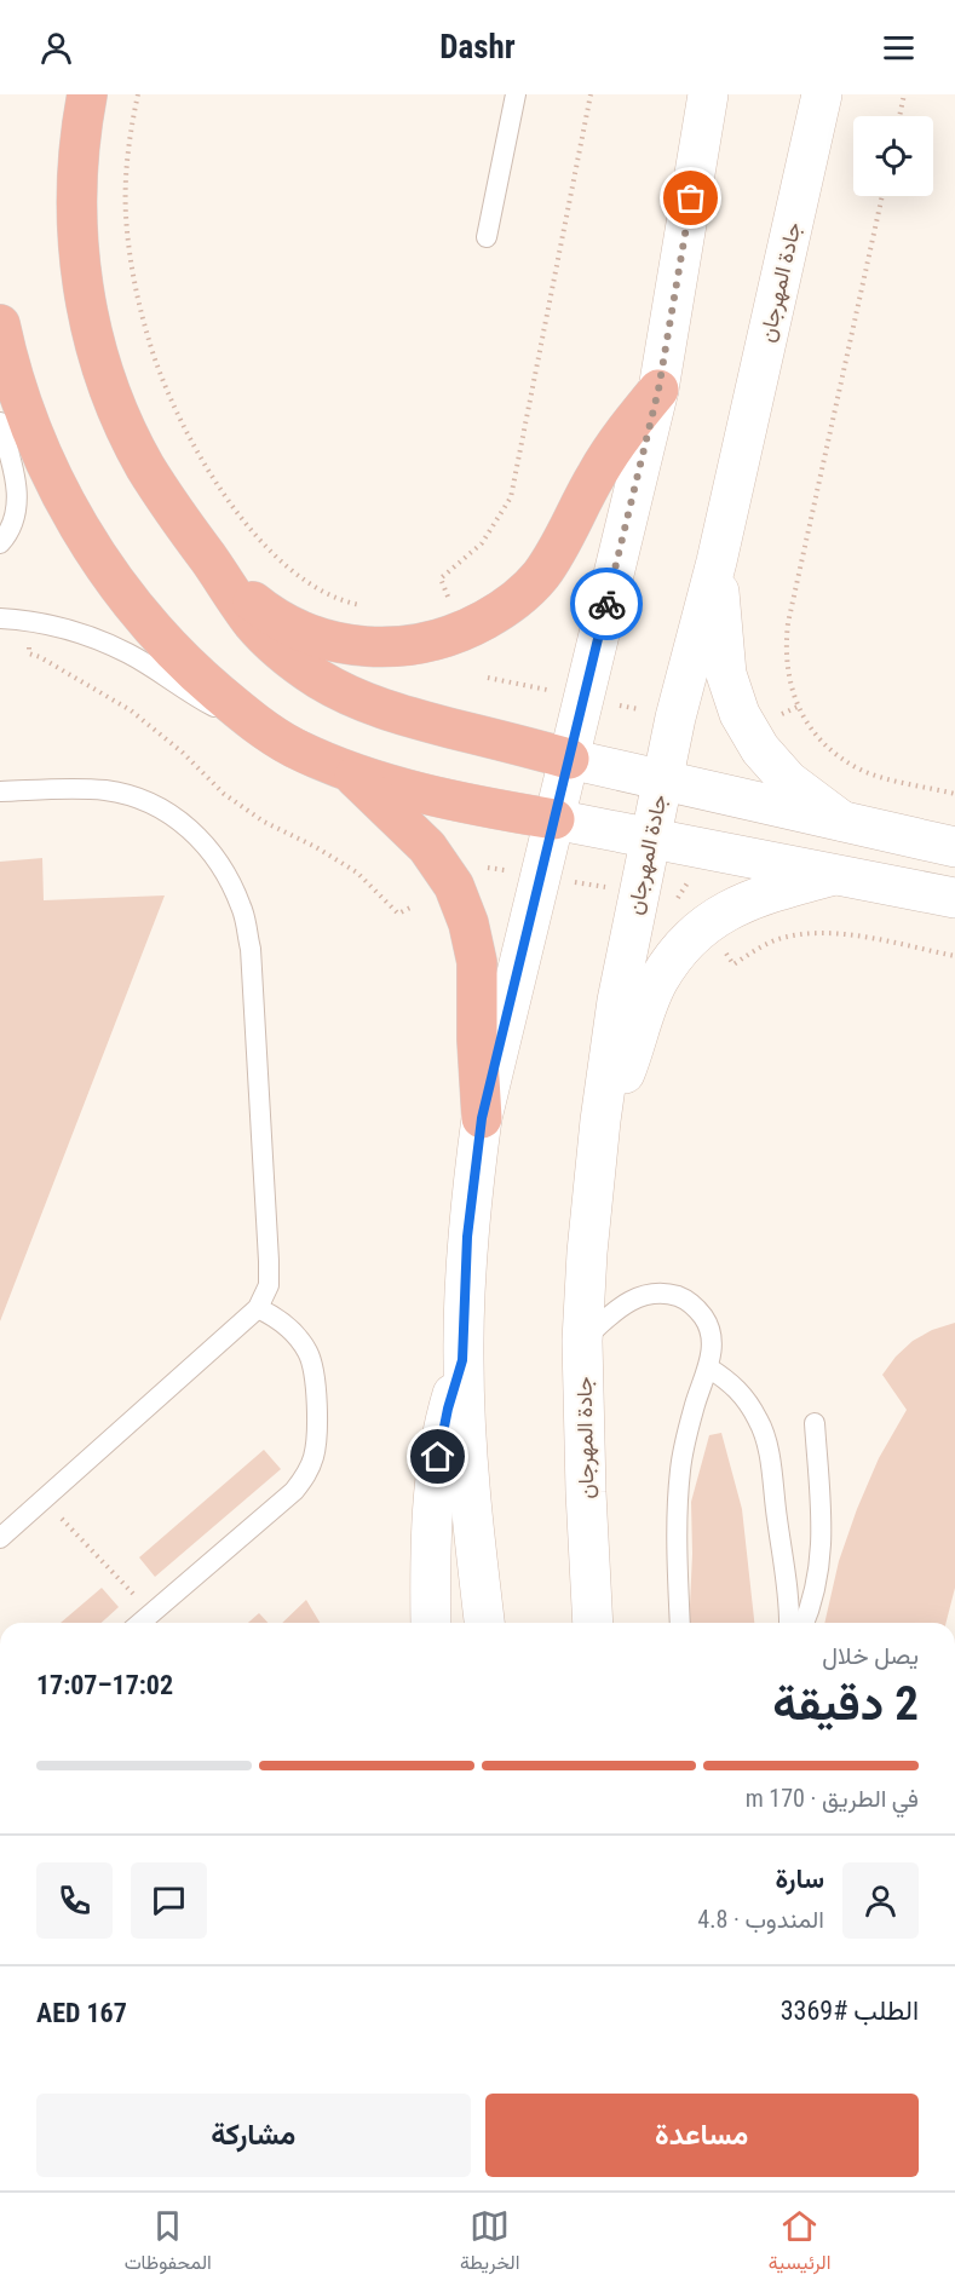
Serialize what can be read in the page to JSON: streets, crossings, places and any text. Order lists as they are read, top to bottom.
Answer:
{
  "streets": {
    "main road": ["جادة المهرجان"]
  },
  "page": {
    "header": "Dashr",
    "heading": ["2 دقيقة", "يصل خلال", "17:02–17:07"],
    "panel": [
      "سارة",
      "المندوب · 4.8",
      "الطلب #3369",
      "AED 167"
    ],
    "bar": "في الطريق · 170 m",
    "buttons": ["مساعدة", "مشاركة"],
    "tabs": ["الرئيسية", "الخريطة", "المحفوظات"]
  }
}
